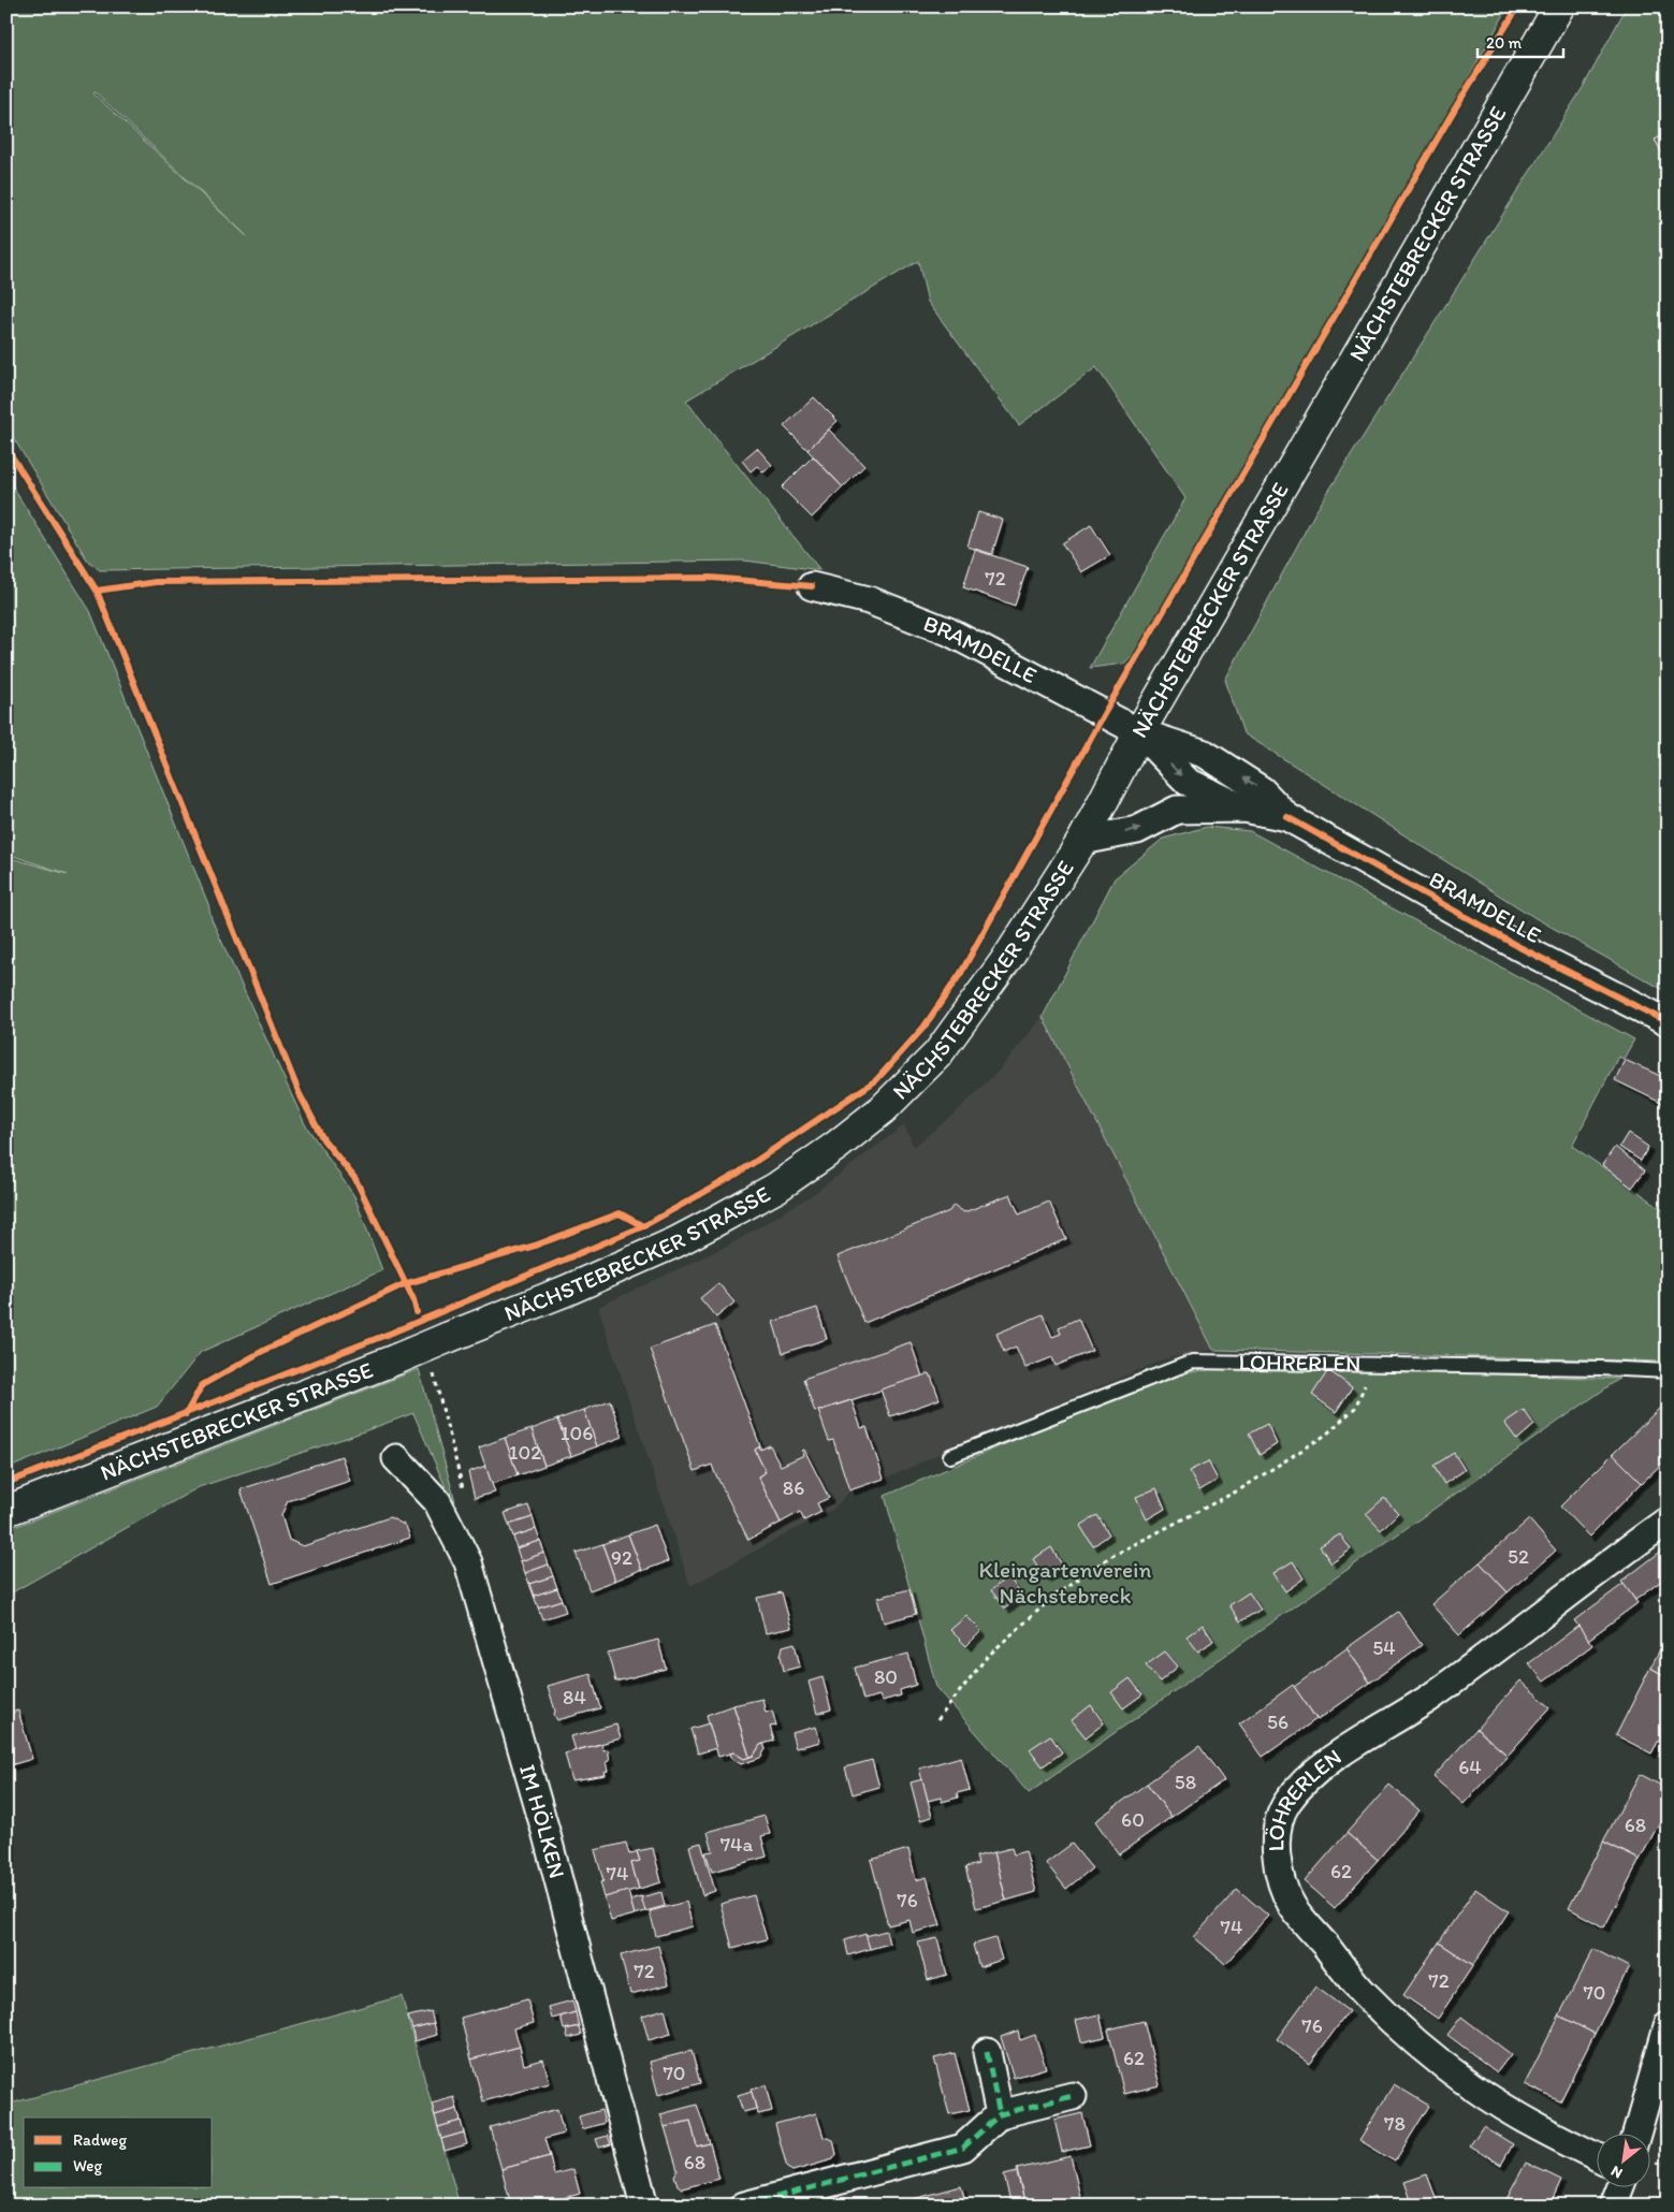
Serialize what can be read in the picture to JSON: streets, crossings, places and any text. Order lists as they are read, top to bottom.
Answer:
{
  "streets": {
    "main road": ["NÄCHSTEBRECKER STRASSE"],
    "street": ["BRAMDELLE", "LÖHRERLEN", "IM HÖLKEN"]
  },
  "crossings": [
    ["NÄCHSTEBRECKER STRASSE", "BRAMDELLE"]
  ],
  "parks": ["Kleingartenverein Nächstebreck"],
  "house_numbers": [
    "72",
    "106",
    "102",
    "86",
    "52",
    "92",
    "54",
    "80",
    "84",
    "56",
    "64",
    "58",
    "60",
    "68",
    "74a",
    "62",
    "74",
    "76",
    "74",
    "72",
    "72",
    "70",
    "76",
    "62",
    "70",
    "78",
    "68"
  ],
  "legend": ["Radweg", "Weg"],
  "scale_bar": "20 m",
  "north": "bottom left"
}
